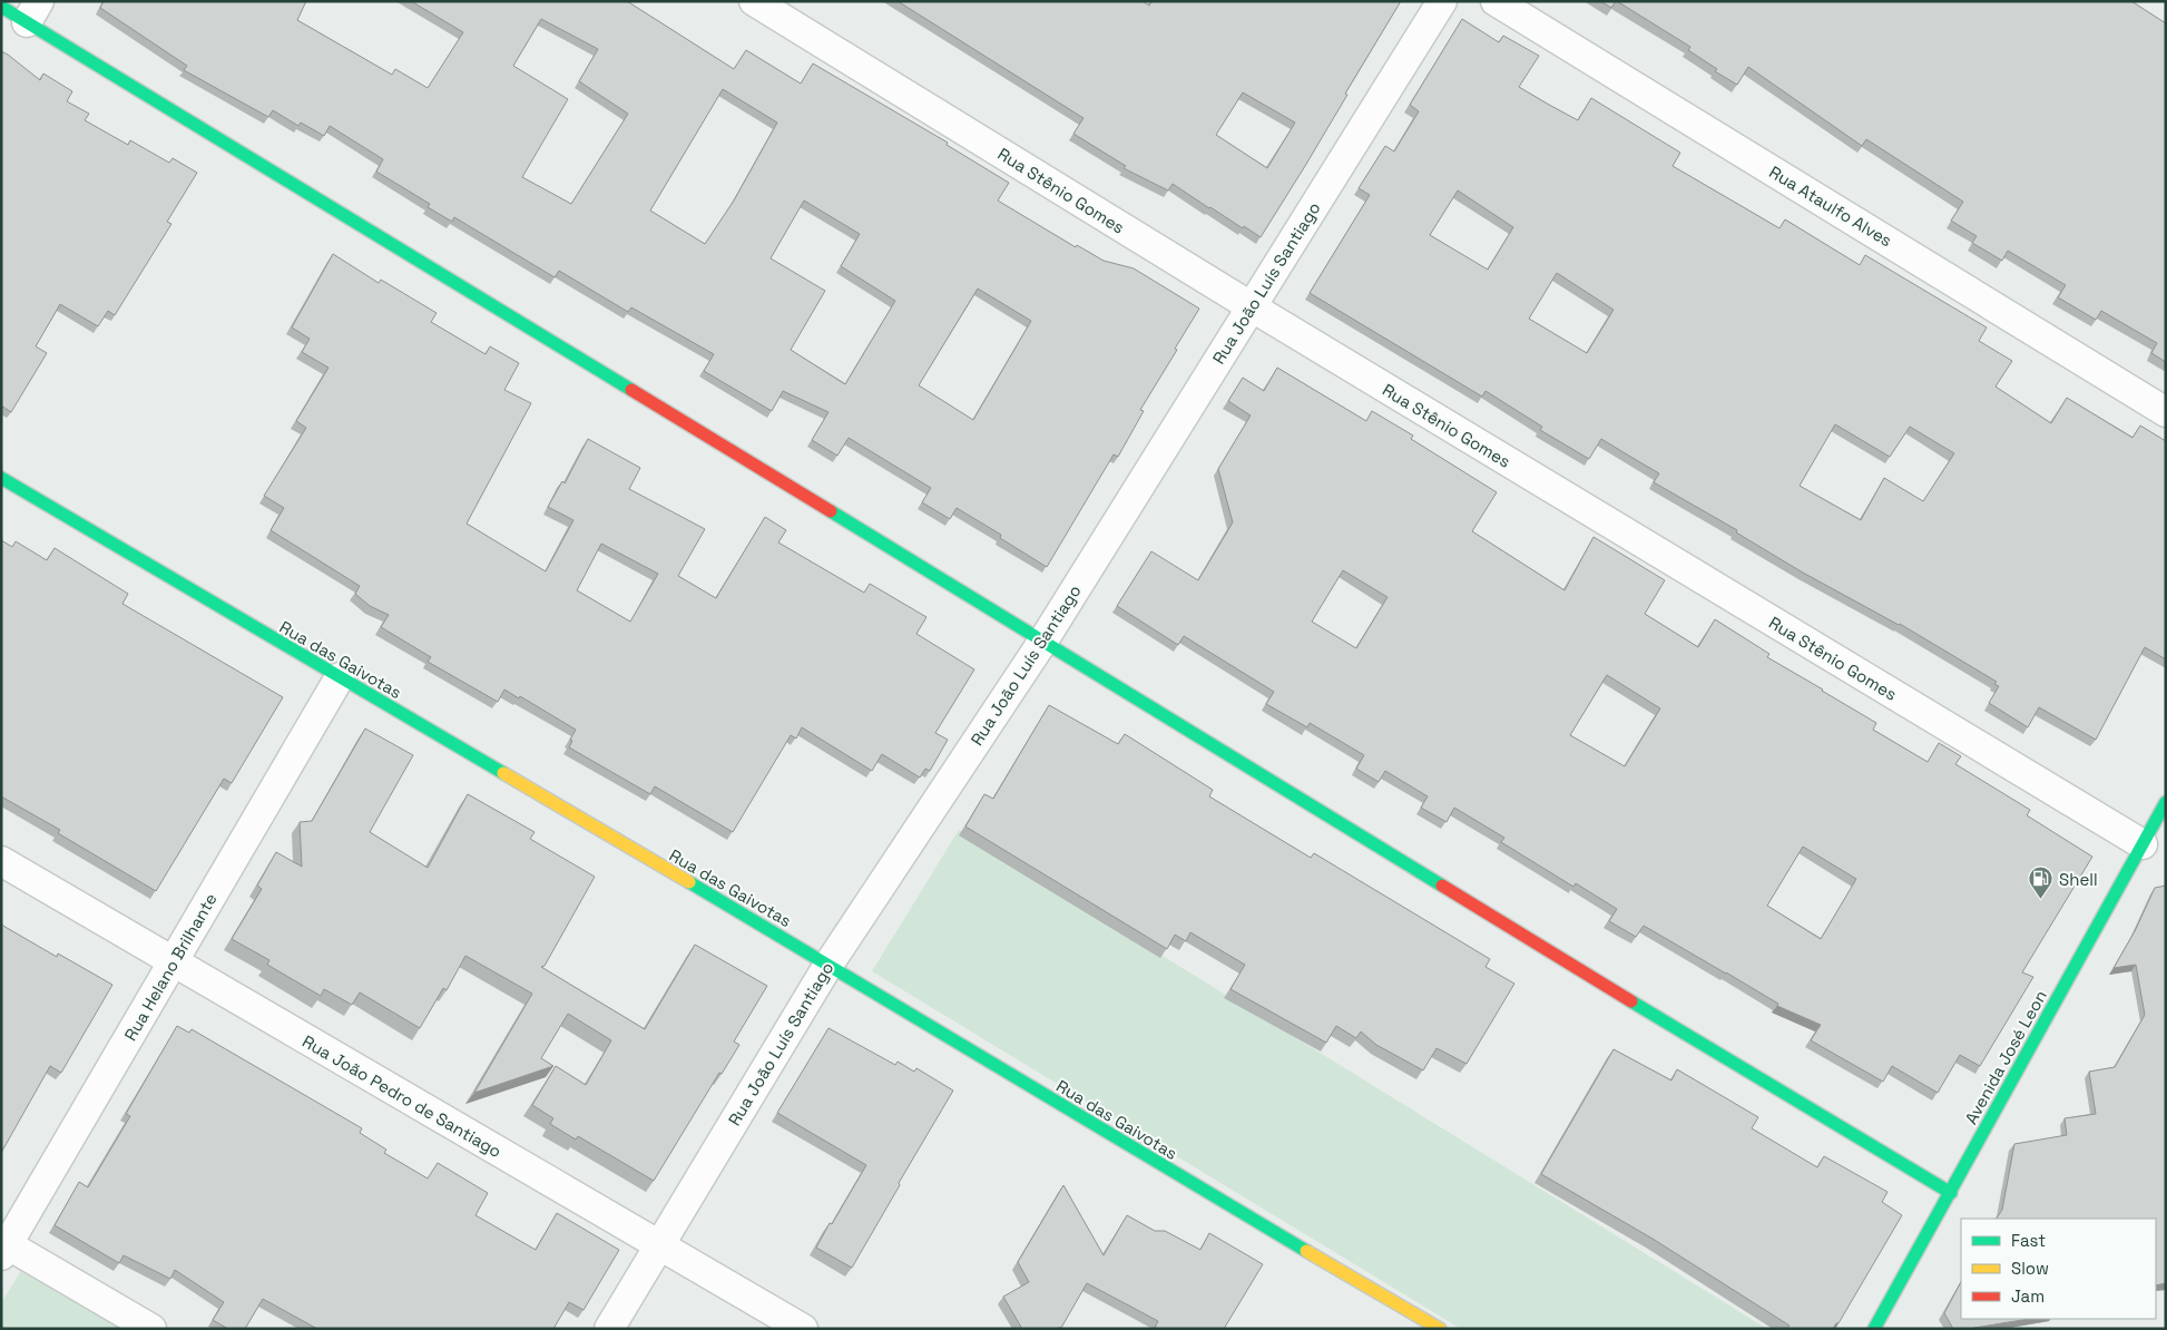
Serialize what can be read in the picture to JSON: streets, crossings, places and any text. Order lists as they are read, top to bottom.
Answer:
{
  "streets": {
    "street": [
      "Rua Stênio Gomes",
      "Rua Ataulfo Alves",
      "Rua João Luís Santiago",
      "Rua das Gaivotas",
      "Rua Helano Brilhante",
      "Avenida José Leon",
      "Rua João Pedro de Santiago"
    ]
  },
  "crossings": [
    ["Rua Stênio Gomes", "Rua João Luís Santiago"],
    ["Rua Stênio Gomes", "Avenida José Leon"],
    ["Rua João Luís Santiago", "Rua das Gaivotas"],
    ["Rua João Luís Santiago", "Rua João Pedro de Santiago"],
    ["Rua das Gaivotas", "Rua Helano Brilhante"],
    ["Rua Helano Brilhante", "Rua João Pedro de Santiago"]
  ],
  "places": {
    "fuel station": ["Shell"]
  },
  "legend": ["Fast", "Slow", "Jam"]
}
